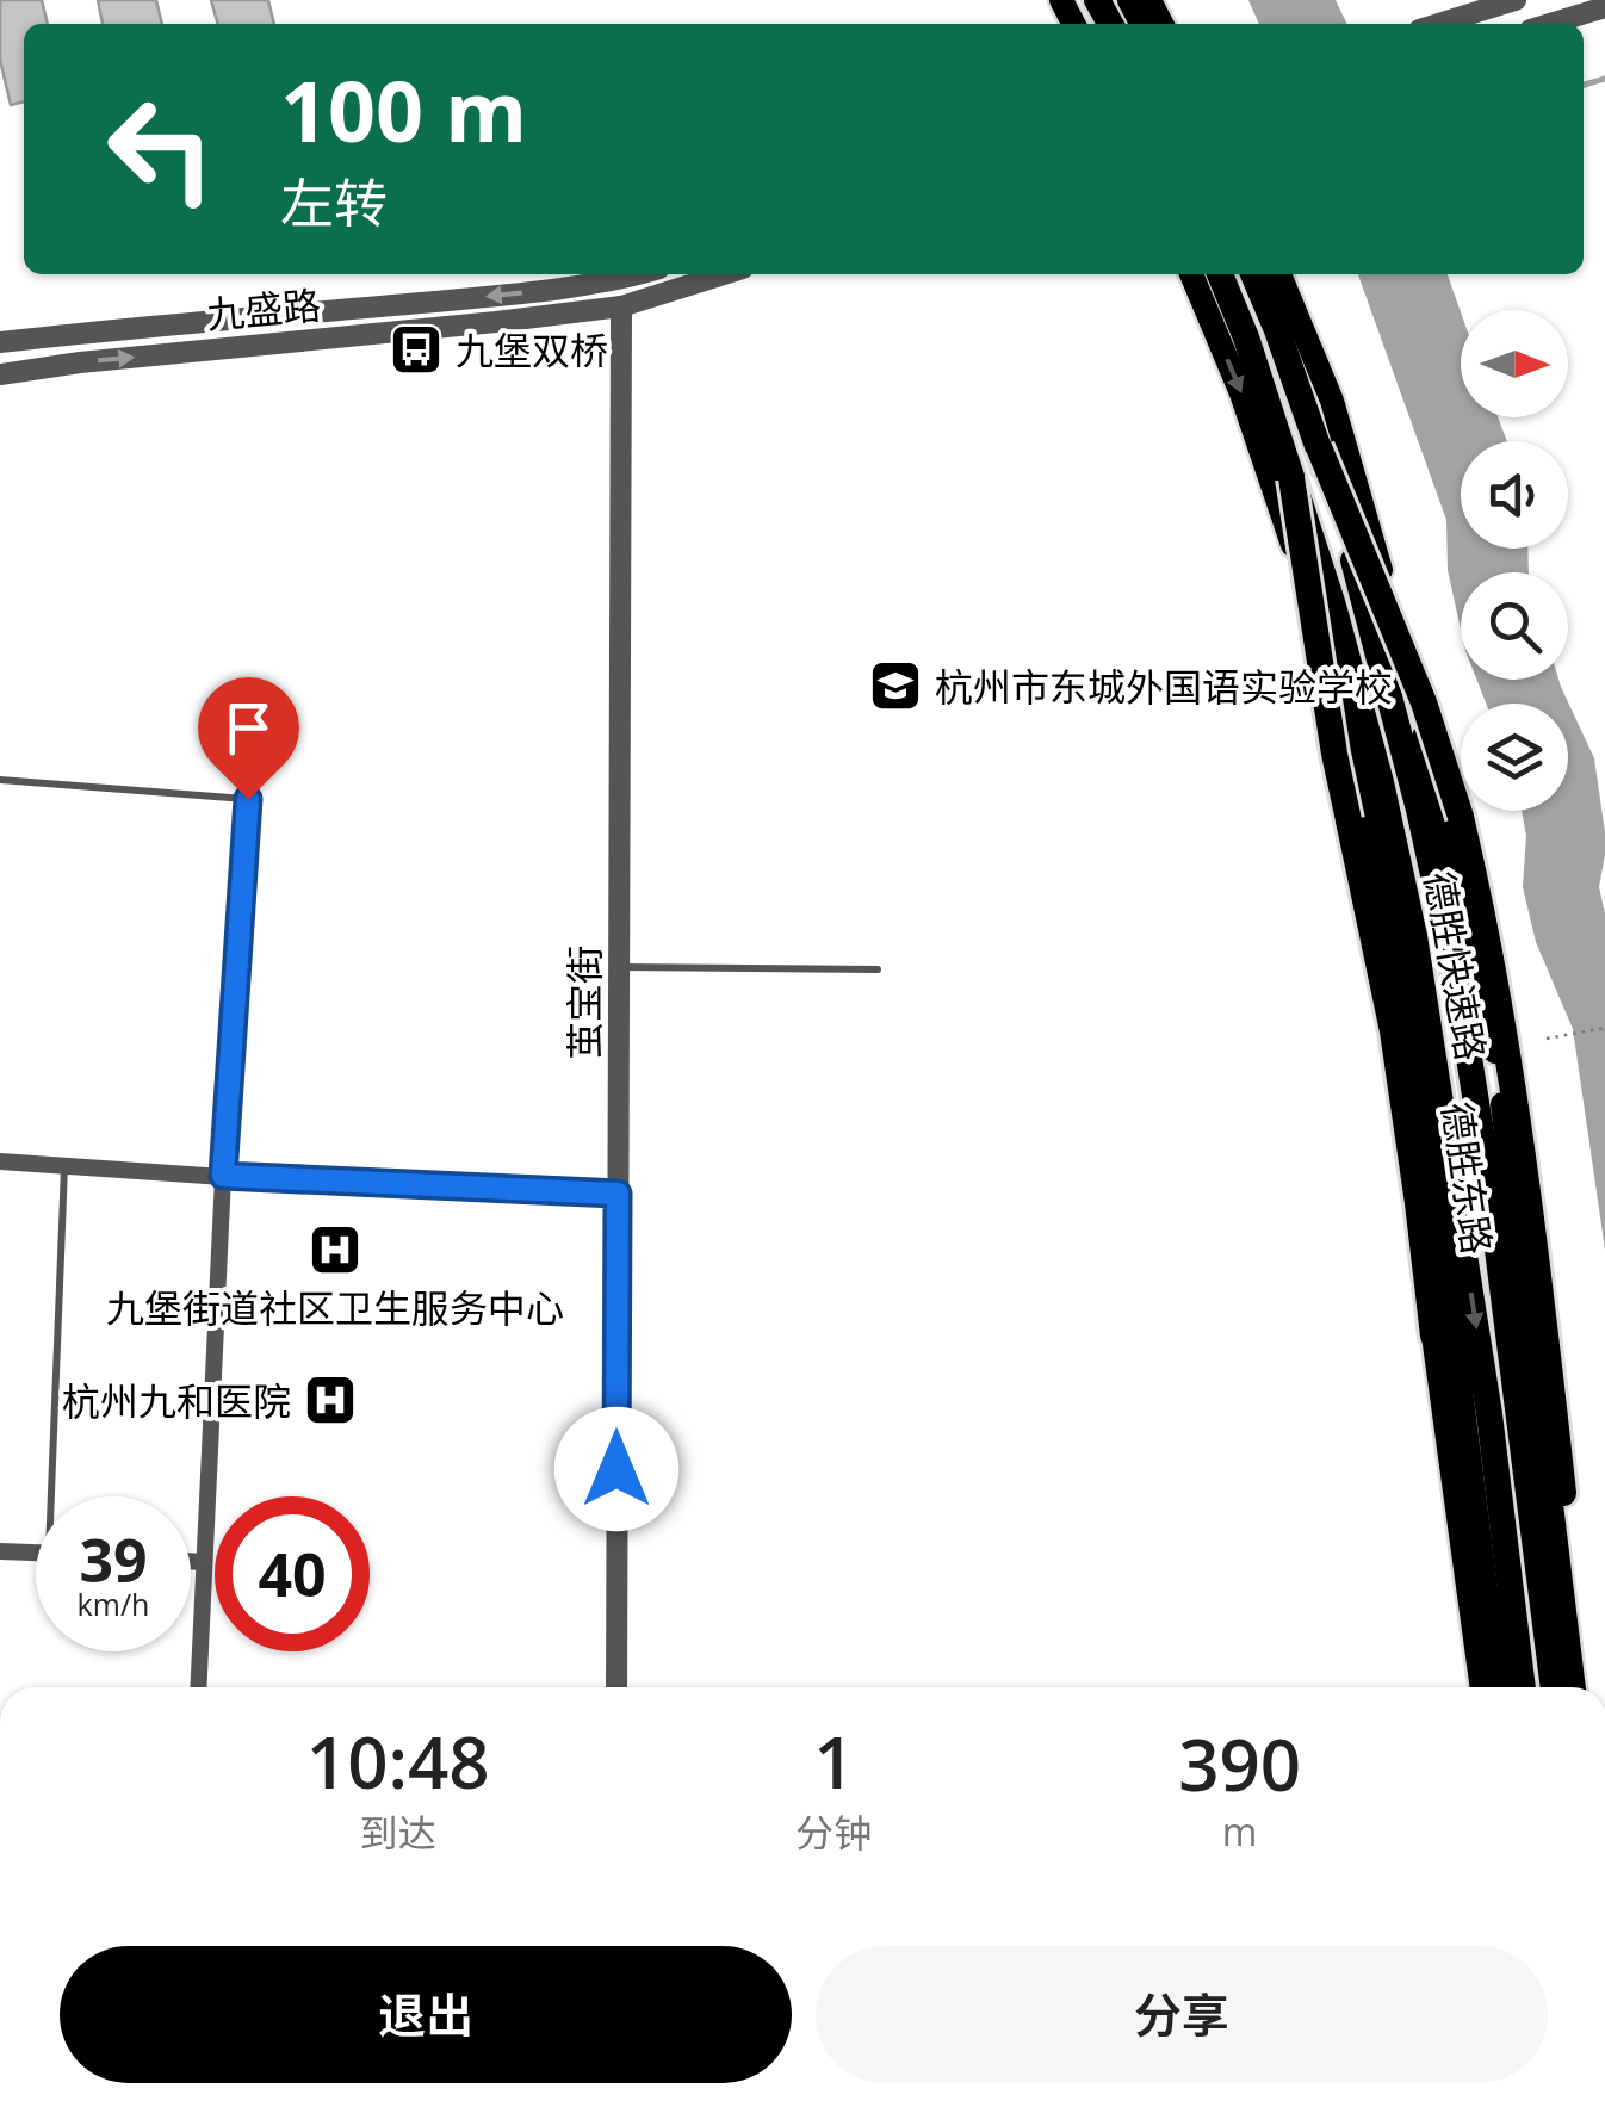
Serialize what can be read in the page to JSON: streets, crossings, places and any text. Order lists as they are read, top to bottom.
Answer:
{
  "streets": {
    "highway": ["德胜快速路"],
    "main road": ["德胜东路"],
    "street": ["九盛路", "茧宝街"]
  },
  "crossings": [
    ["九盛路", "茧宝街"]
  ],
  "places": {
    "bus stop": ["九堡双桥"],
    "school or university": ["杭州市东城外国语实验学校"],
    "hospital": ["九堡街道社区卫生服务中心", "杭州九和医院"]
  },
  "north": "right",
  "page": {
    "turn": ["100 m", "左转"],
    "speed": "39 km/h",
    "limit": "40",
    "eta": [
      "10:48",
      "到达",
      "1",
      "分钟",
      "390",
      "m"
    ],
    "buttons": ["退出", "分享"]
  }
}
